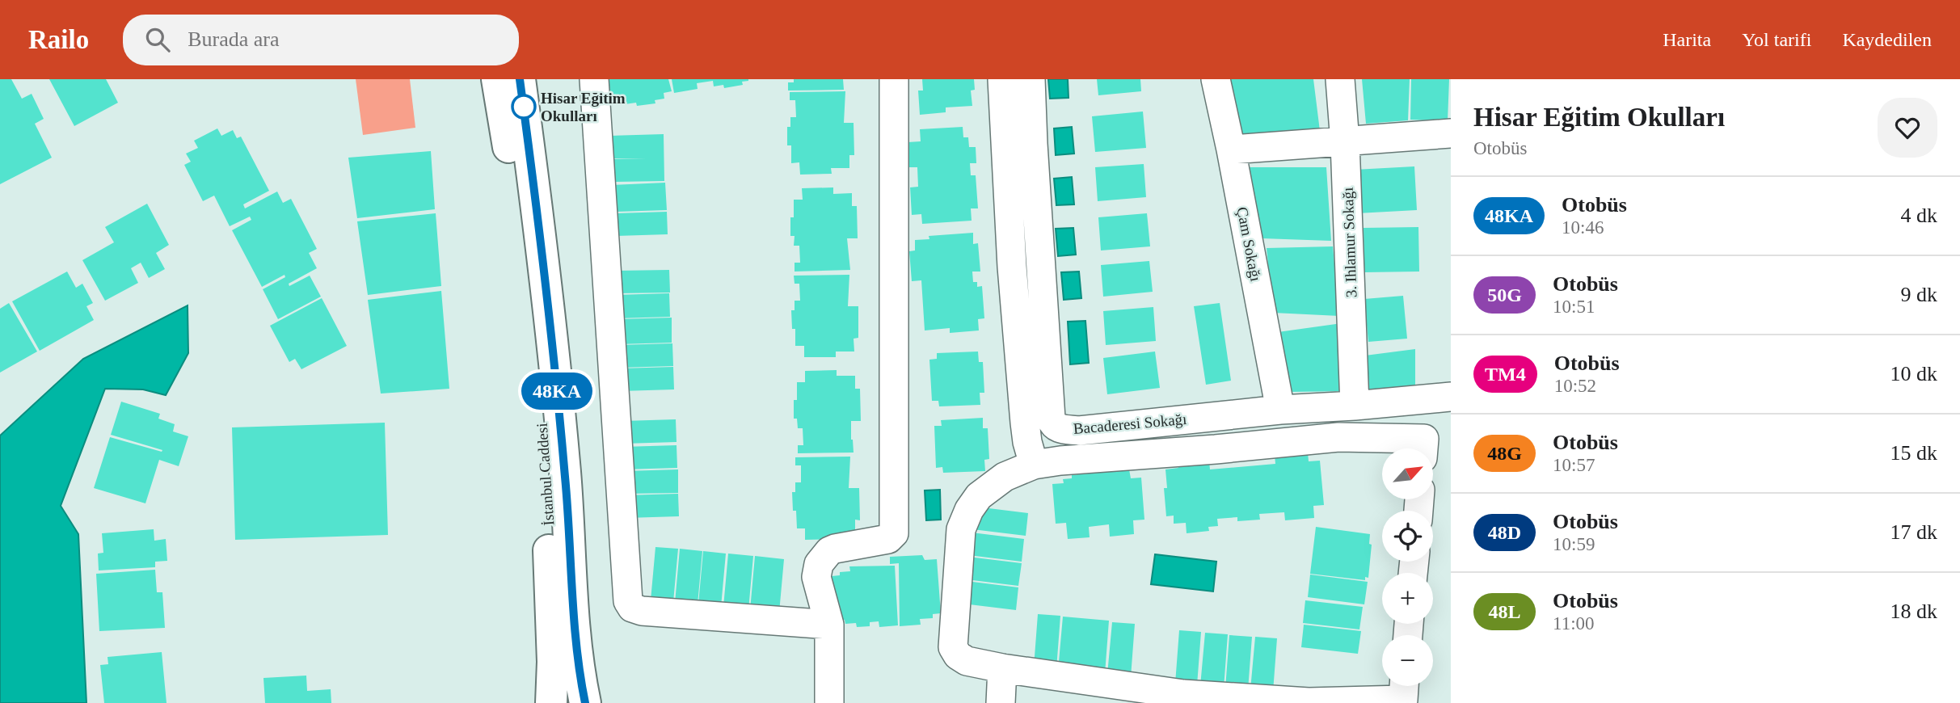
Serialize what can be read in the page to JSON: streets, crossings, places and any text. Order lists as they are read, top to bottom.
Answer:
{
  "streets": {
    "main road": ["İstanbul Caddesi"],
    "street": ["3. Ihlamur Sokağı", "Çam Sokağı", "Bacaderesi Sokağı"]
  },
  "crossings": [
    ["3. Ihlamur Sokağı", "Bacaderesi Sokağı"],
    ["Çam Sokağı", "Bacaderesi Sokağı"]
  ],
  "places": ["Hisar Eğitim Okulları"],
  "lines": ["bus line 48KA"],
  "north": "top right",
  "page": {
    "header": "Railo",
    "search": "Burada ara",
    "nav": ["Harita", "Yol tarifi", "Kaydedilen"],
    "on_map": "48KA",
    "heading": ["Hisar Eğitim Okulları", "Otobüs"],
    "list": [
      {
        "mark": "48KA",
        "name": "Otobüs",
        "note": "10:46",
        "value": "4 dk"
      },
      {
        "mark": "50G",
        "name": "Otobüs",
        "note": "10:51",
        "value": "9 dk"
      },
      {
        "mark": "TM4",
        "name": "Otobüs",
        "note": "10:52",
        "value": "10 dk"
      },
      {
        "mark": "48G",
        "name": "Otobüs",
        "note": "10:57",
        "value": "15 dk"
      },
      {
        "mark": "48D",
        "name": "Otobüs",
        "note": "10:59",
        "value": "17 dk"
      },
      {
        "mark": "48L",
        "name": "Otobüs",
        "note": "11:00",
        "value": "18 dk"
      }
    ],
    "map_buttons": ["+", "−"]
  }
}
